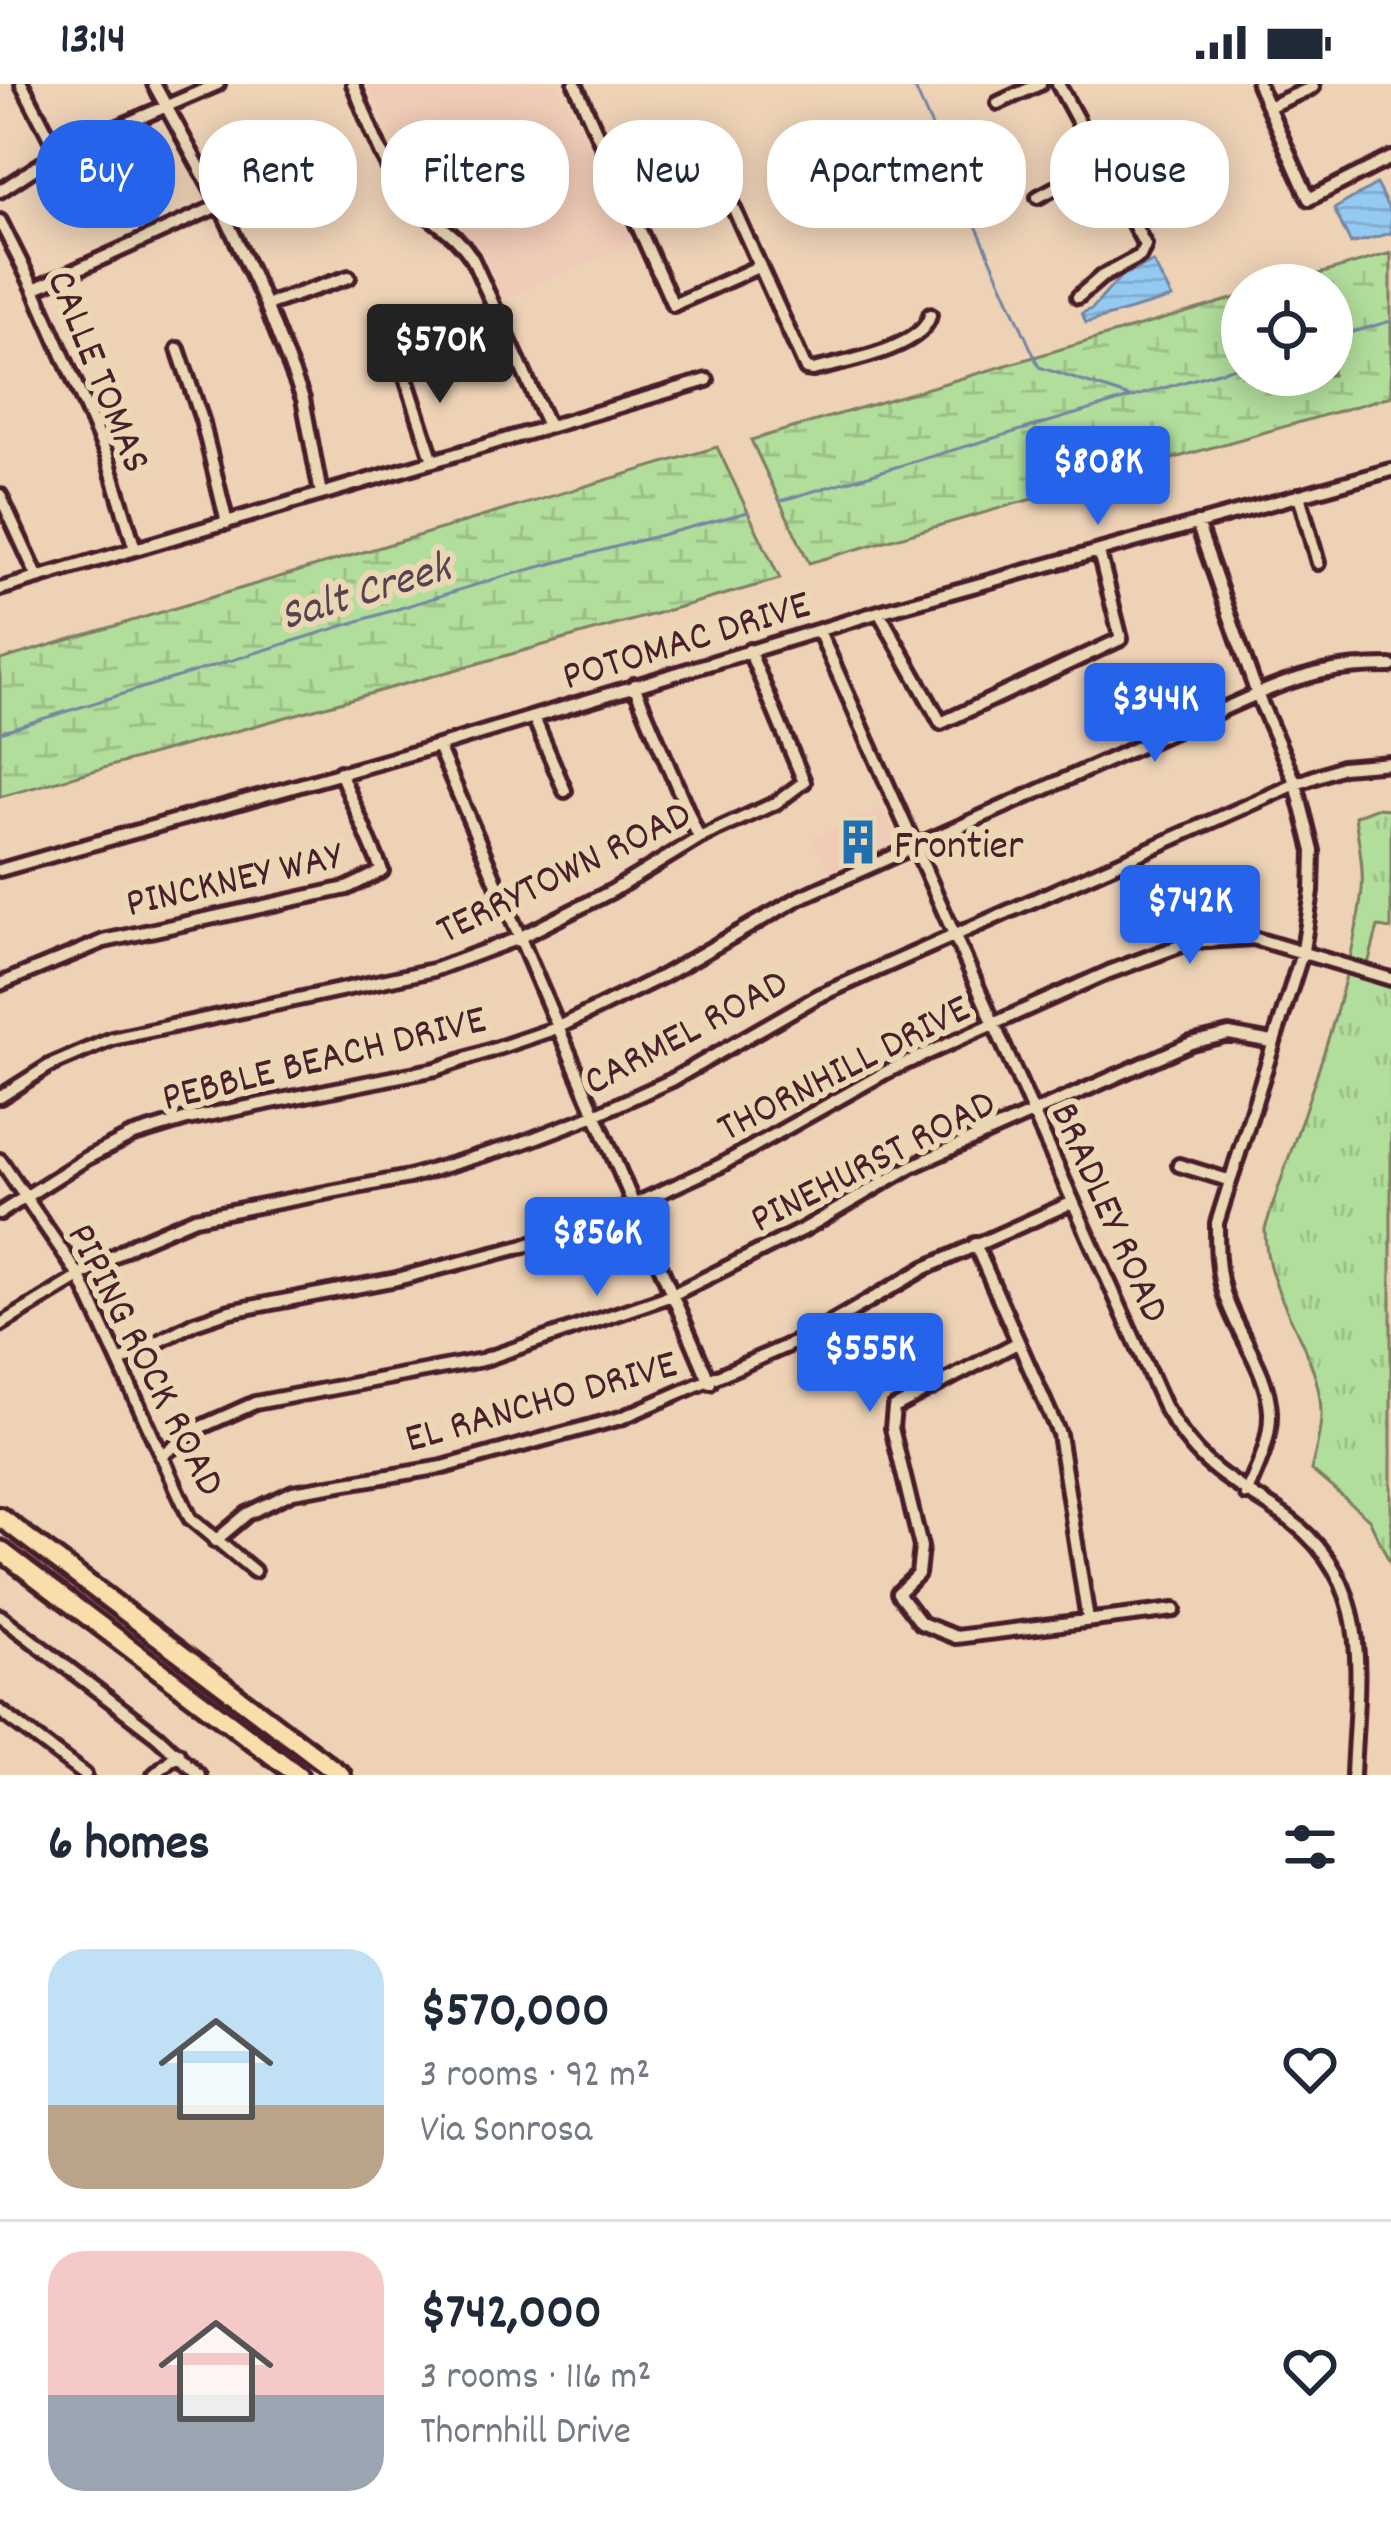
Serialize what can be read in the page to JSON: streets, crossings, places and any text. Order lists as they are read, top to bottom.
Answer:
{
  "streets": {
    "street": [
      "CALLE TOMAS",
      "POTOMAC DRIVE",
      "TERRYTOWN ROAD",
      "PINCKNEY WAY",
      "CARMEL ROAD",
      "PEBBLE BEACH DRIVE",
      "THORNHILL DRIVE",
      "PINEHURST ROAD",
      "BRADLEY ROAD",
      "PIPING ROCK ROAD",
      "EL RANCHO DRIVE"
    ]
  },
  "crossings": [
    ["POTOMAC DRIVE", "TERRYTOWN ROAD"],
    ["POTOMAC DRIVE", "PINCKNEY WAY"],
    ["POTOMAC DRIVE", "BRADLEY ROAD"],
    ["CARMEL ROAD", "BRADLEY ROAD"],
    ["CARMEL ROAD", "PIPING ROCK ROAD"],
    ["PEBBLE BEACH DRIVE", "BRADLEY ROAD"],
    ["PEBBLE BEACH DRIVE", "PIPING ROCK ROAD"],
    ["THORNHILL DRIVE", "BRADLEY ROAD"],
    ["THORNHILL DRIVE", "PIPING ROCK ROAD"],
    ["PINEHURST ROAD", "BRADLEY ROAD"],
    ["PINEHURST ROAD", "PIPING ROCK ROAD"],
    ["BRADLEY ROAD", "EL RANCHO DRIVE"],
    ["PIPING ROCK ROAD", "EL RANCHO DRIVE"]
  ],
  "water": ["Salt Creek"],
  "places": {
    "building": ["Frontier"]
  },
  "page": {
    "status": "13:14",
    "chip": [
      "Buy",
      "Rent",
      "Filters",
      "New",
      "Apartment",
      "House"
    ],
    "price": [
      "$570K",
      "$808K",
      "$344K",
      "$742K",
      "$856K",
      "$555K"
    ],
    "heading": "6 homes",
    "list": [
      {
        "name": "$570,000",
        "note": "3 rooms · 92 m² · Via Sonrosa"
      },
      {
        "name": "$742,000",
        "note": "3 rooms · 116 m² · Thornhill Drive"
      }
    ]
  }
}
